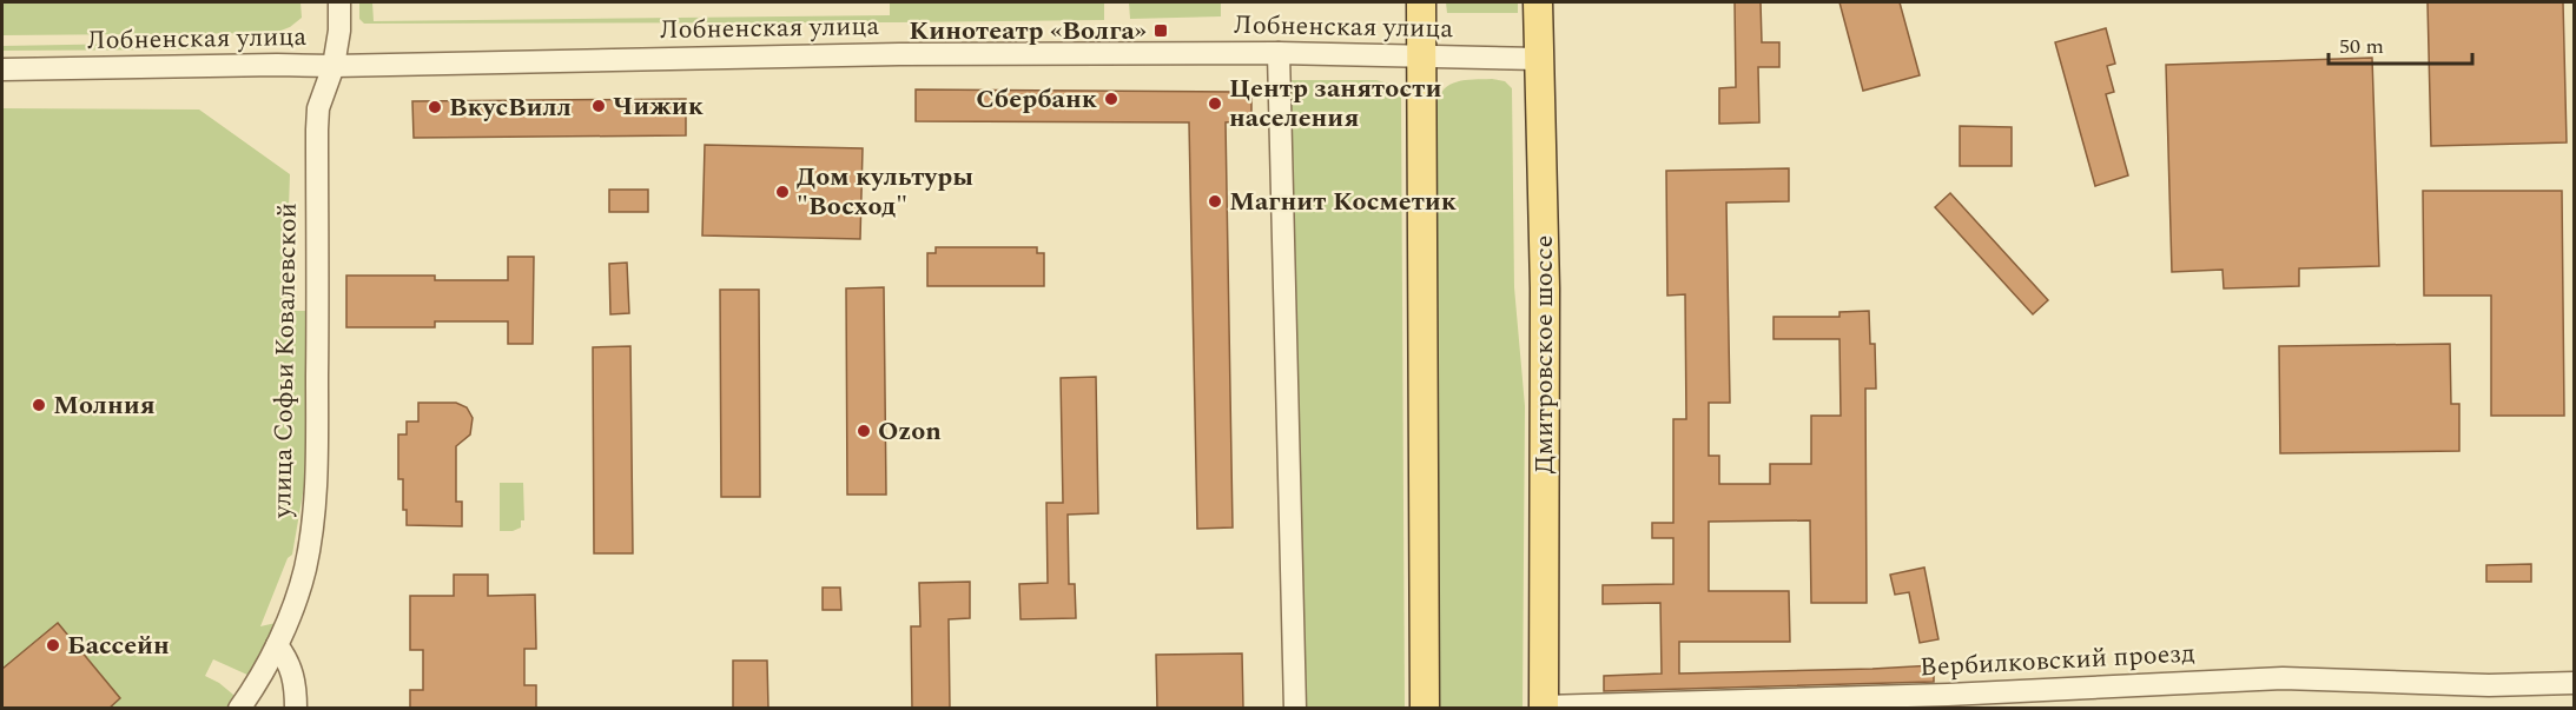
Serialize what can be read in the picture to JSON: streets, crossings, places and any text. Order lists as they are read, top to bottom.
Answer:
{
  "streets": {
    "main road": ["Дмитровское шоссе"],
    "street": ["Лобненская улица", "улица Софьи Ковалевской", "Вербилковский проезд"]
  },
  "crossings": [
    ["Лобненская улица", "Дмитровское шоссе"],
    ["Лобненская улица", "улица Софьи Ковалевской"],
    ["Дмитровское шоссе", "Вербилковский проезд"]
  ],
  "places": {
    "transit": ["Кинотеатр «Волга»"],
    "other": [
      "Сбербанк",
      "Центр занятости населения",
      "Чижик",
      "ВкусВилл",
      "Дом культуры \"Восход\"",
      "Магнит Косметик",
      "Молния",
      "Ozon",
      "Бассейн"
    ]
  },
  "scale_bar": "50 m"
}
